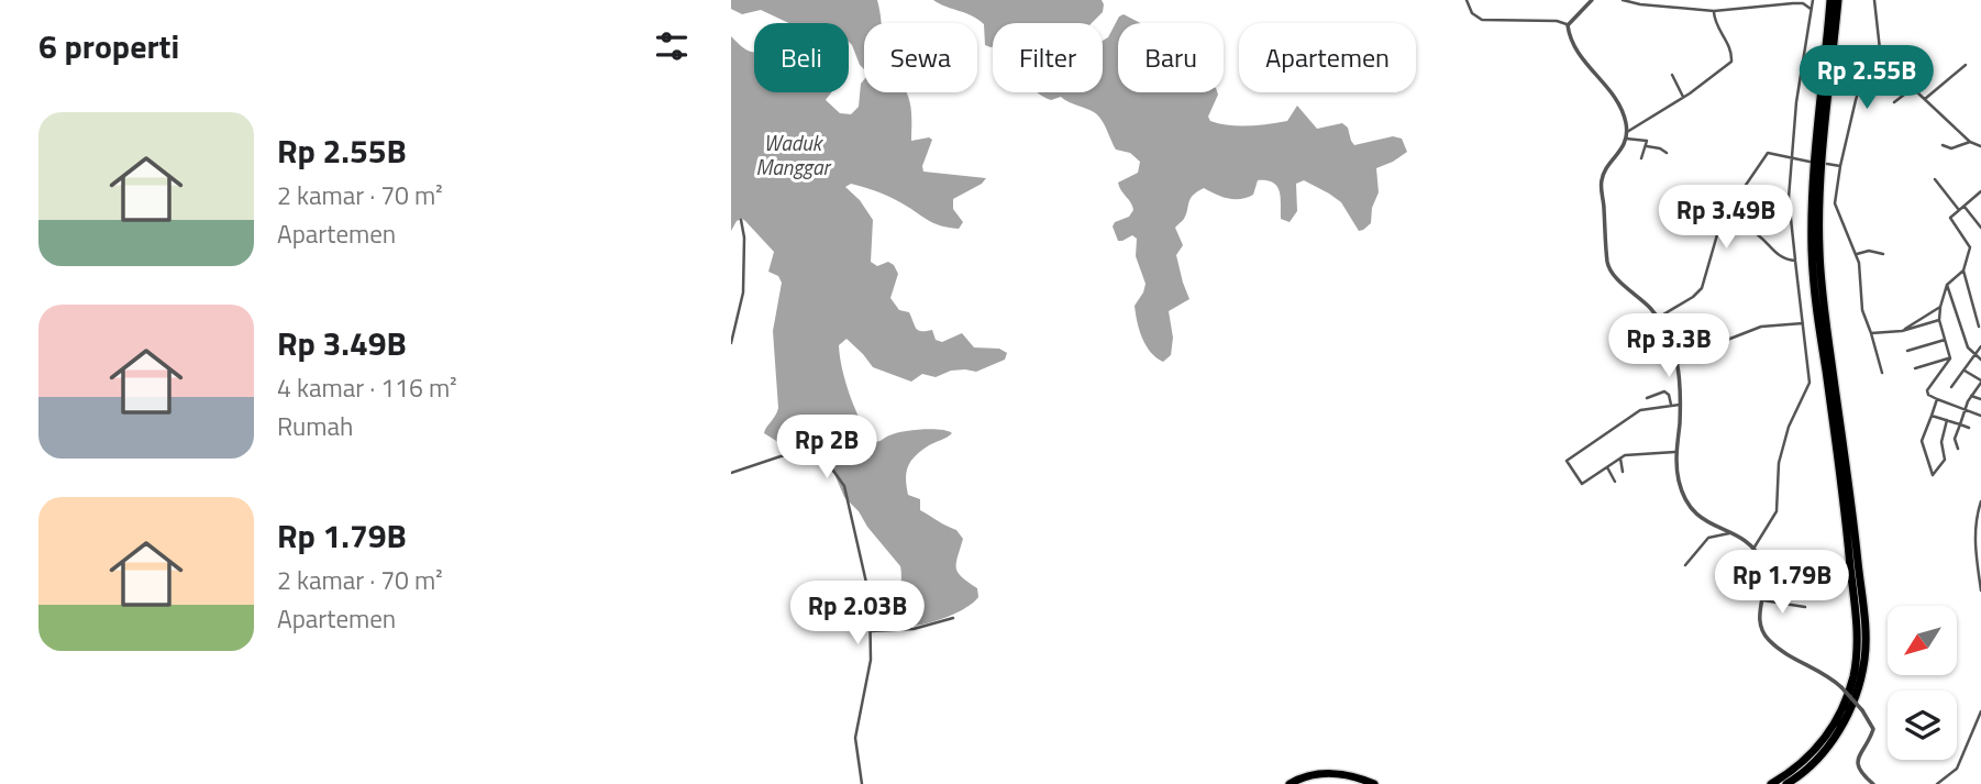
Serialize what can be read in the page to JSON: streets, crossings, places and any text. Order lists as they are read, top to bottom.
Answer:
{
  "water": ["Waduk Manggar"],
  "north": "bottom left",
  "page": {
    "heading": "6 properti",
    "chip": [
      "Beli",
      "Sewa",
      "Filter",
      "Baru",
      "Apartemen"
    ],
    "price": [
      "Rp 2.55B",
      "Rp 3.49B",
      "Rp 3.3B",
      "Rp 2B",
      "Rp 1.79B",
      "Rp 2.03B"
    ],
    "list": [
      {
        "name": "Rp 2.55B",
        "note": "2 kamar · 70 m² · Apartemen"
      },
      {
        "name": "Rp 3.49B",
        "note": "4 kamar · 116 m² · Rumah"
      },
      {
        "name": "Rp 1.79B",
        "note": "2 kamar · 70 m² · Apartemen"
      }
    ]
  }
}
